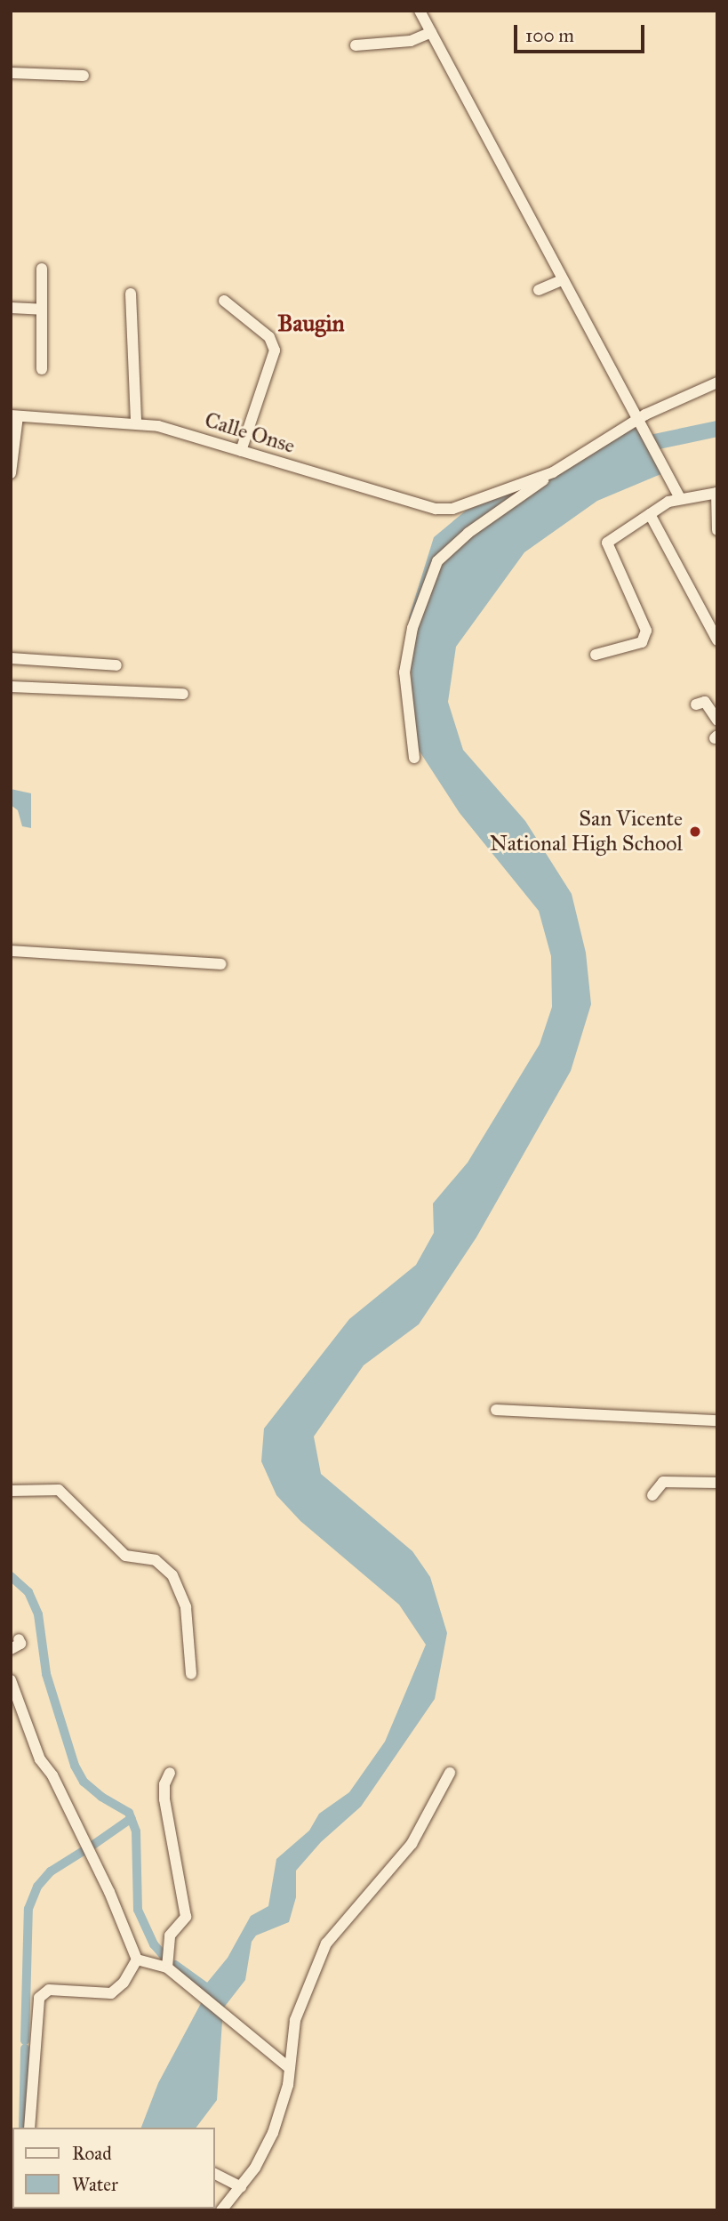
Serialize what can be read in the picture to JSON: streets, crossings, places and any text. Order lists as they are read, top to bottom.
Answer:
{
  "streets": {
    "street": ["Calle Onse"]
  },
  "districts": ["Baugin"],
  "places": ["San Vicente National High School"],
  "legend": ["Road", "Water"],
  "scale_bar": "100 m"
}
